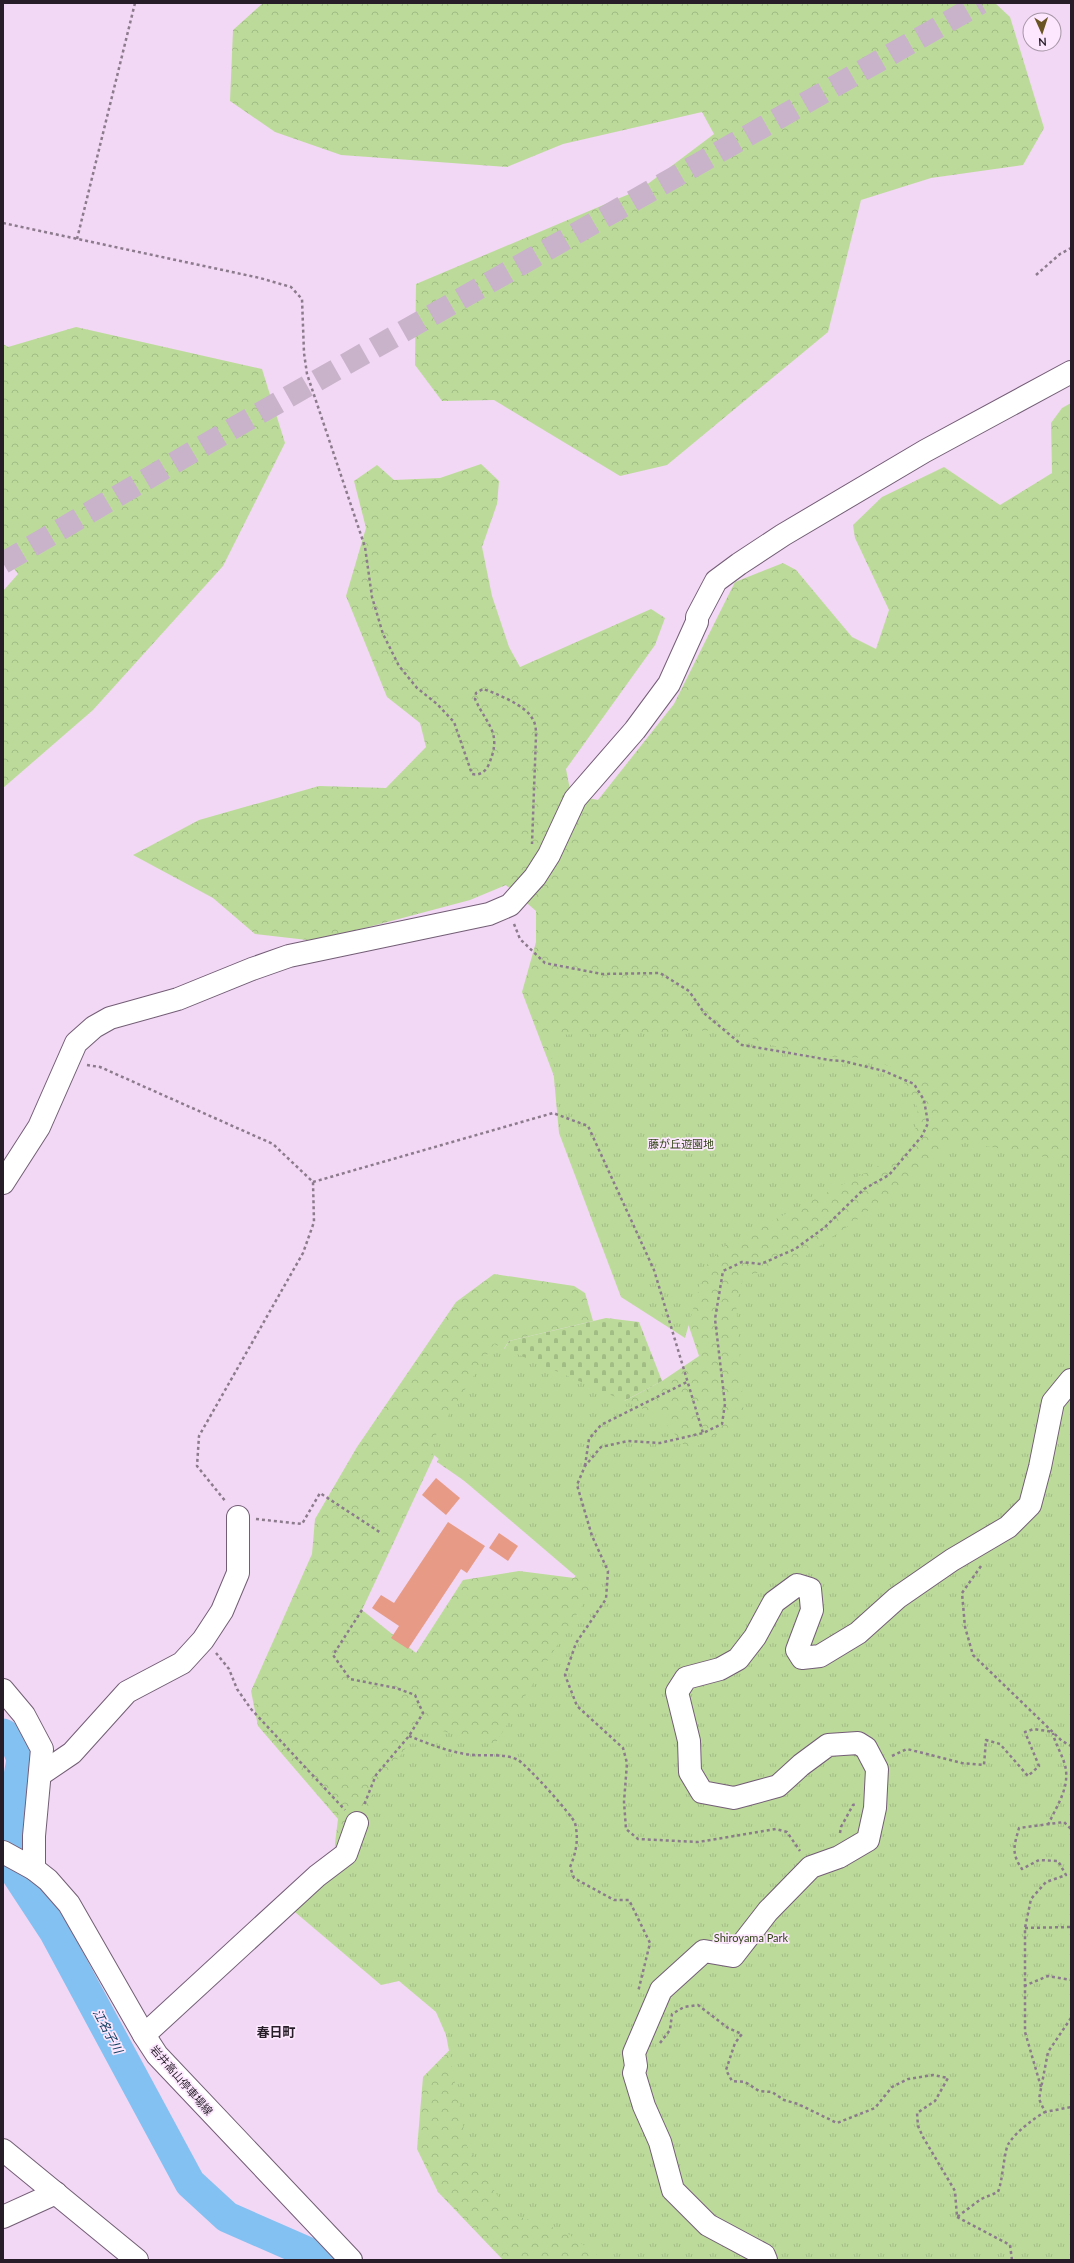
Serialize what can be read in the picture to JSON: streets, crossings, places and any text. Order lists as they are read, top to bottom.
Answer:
{
  "streets": {
    "street": ["岩井高山停車場線"]
  },
  "districts": ["春日町"],
  "water": ["江名子川"],
  "parks": ["藤が丘遊園地", "Shiroyama Park"],
  "north": "bottom"
}
